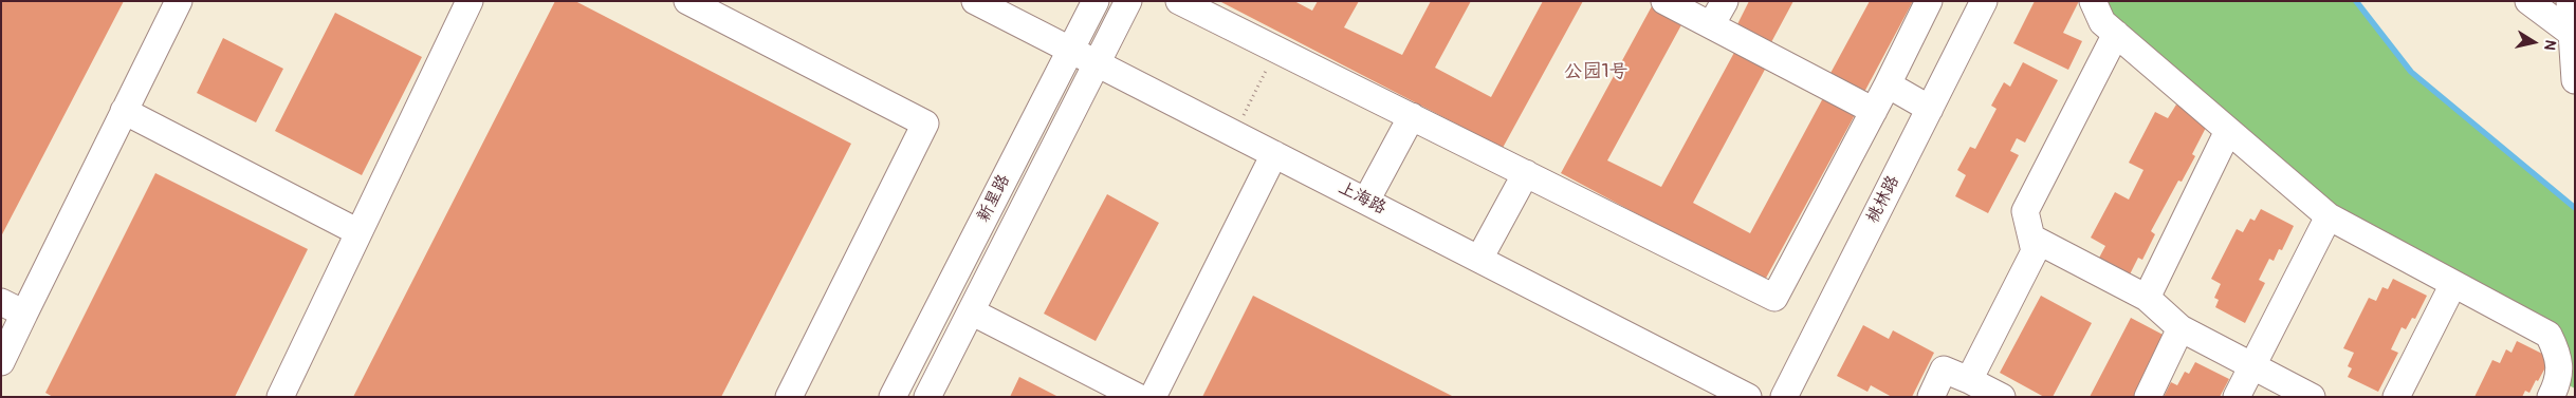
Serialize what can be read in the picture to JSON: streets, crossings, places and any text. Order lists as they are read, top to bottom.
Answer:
{
  "streets": {
    "street": ["新星路", "上海路", "桃林路"]
  },
  "crossings": [
    ["新星路", "上海路"]
  ],
  "districts": ["公园1号"],
  "north": "right"
}
